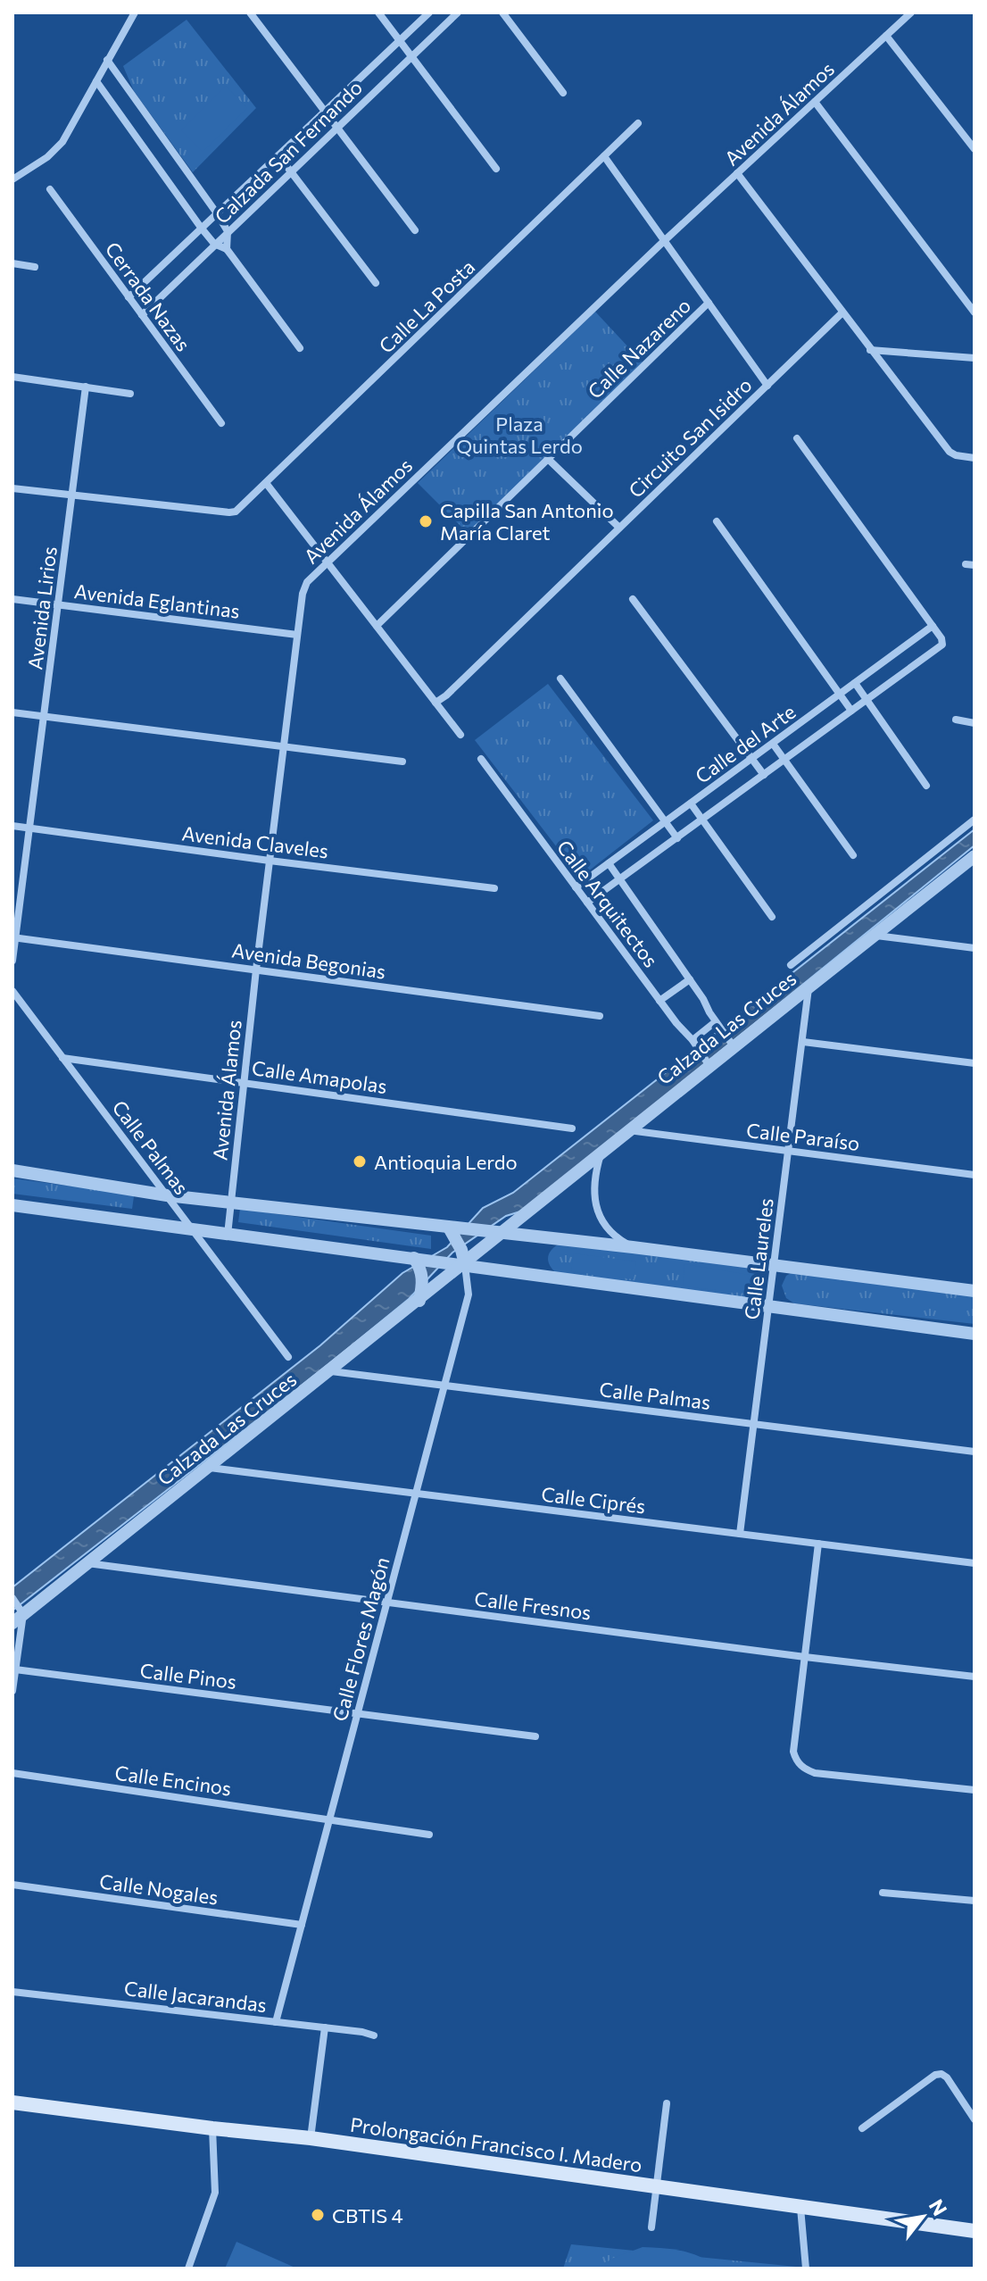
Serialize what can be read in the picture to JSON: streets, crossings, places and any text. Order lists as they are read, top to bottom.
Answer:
{
  "streets": {
    "main road": ["Prolongación Francisco I. Madero"],
    "street": [
      "Avenida Álamos",
      "Calzada San Fernando",
      "Cerrada Nazas",
      "Calle La Posta",
      "Calle Nazareno",
      "Circuito San Isidro",
      "Avenida Eglantinas",
      "Avenida Lirios",
      "Calle del Arte",
      "Avenida Claveles",
      "Calle Arquitectos",
      "Avenida Begonias",
      "Calzada Las Cruces",
      "Calle Amapolas",
      "Calle Paraíso",
      "Calle Palmas",
      "Calle Laureles",
      "Calle Ciprés",
      "Calle Fresnos",
      "Calle Flores Magón",
      "Calle Pinos",
      "Calle Encinos",
      "Calle Nogales",
      "Calle Jacarandas"
    ]
  },
  "crossings": [
    ["Avenida Álamos", "Avenida Eglantinas"],
    ["Avenida Álamos", "Avenida Claveles"],
    ["Avenida Álamos", "Avenida Begonias"],
    ["Avenida Álamos", "Calle Amapolas"],
    ["Calzada San Fernando", "Cerrada Nazas"],
    ["Calle La Posta", "Avenida Lirios"],
    ["Avenida Eglantinas", "Avenida Lirios"],
    ["Avenida Lirios", "Avenida Claveles"],
    ["Avenida Lirios", "Avenida Begonias"],
    ["Calle del Arte", "Calle Arquitectos"],
    ["Calle Arquitectos", "Calzada Las Cruces"],
    ["Calzada Las Cruces", "Calle Paraíso"],
    ["Calzada Las Cruces", "Calle Palmas"],
    ["Calzada Las Cruces", "Calle Laureles"],
    ["Calzada Las Cruces", "Calle Ciprés"],
    ["Calzada Las Cruces", "Calle Fresnos"],
    ["Calzada Las Cruces", "Calle Flores Magón"],
    ["Calle Amapolas", "Calle Palmas"],
    ["Calle Paraíso", "Calle Laureles"],
    ["Calle Palmas", "Calle Laureles"],
    ["Calle Palmas", "Calle Flores Magón"],
    ["Calle Laureles", "Calle Ciprés"],
    ["Calle Ciprés", "Calle Flores Magón"],
    ["Calle Fresnos", "Calle Flores Magón"],
    ["Calle Flores Magón", "Calle Pinos"],
    ["Calle Flores Magón", "Calle Encinos"],
    ["Calle Flores Magón", "Calle Nogales"],
    ["Calle Flores Magón", "Calle Jacarandas"]
  ],
  "parks": ["Plaza Quintas Lerdo"],
  "places": ["Capilla San Antonio María Claret", "Antioquia Lerdo", "CBTIS 4"],
  "north": "top right"
}
